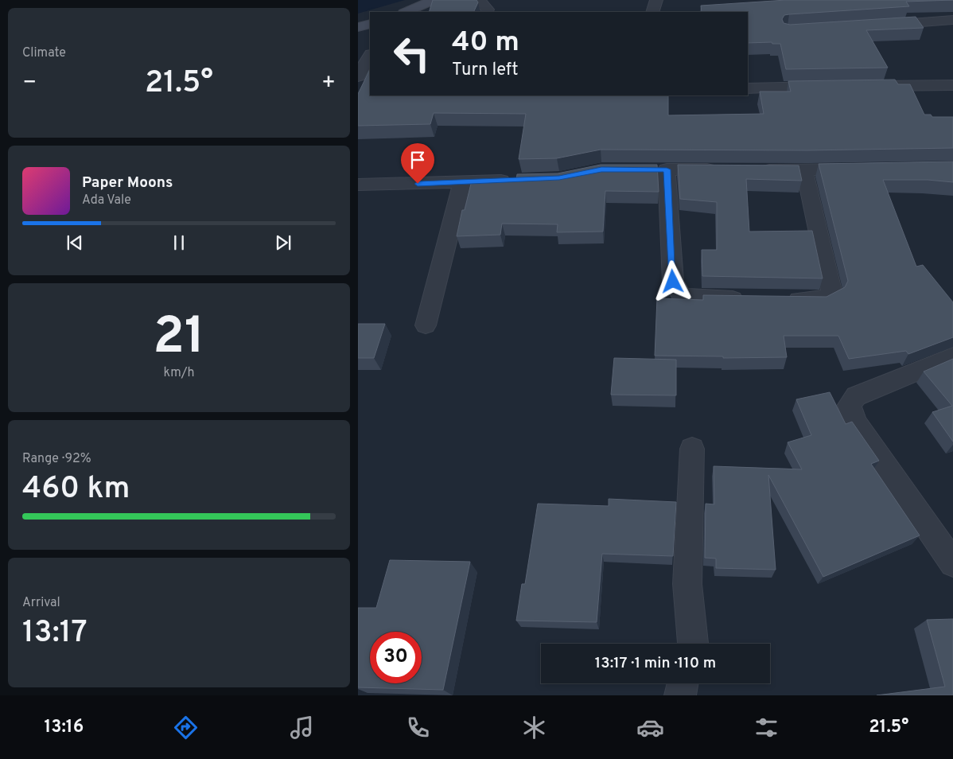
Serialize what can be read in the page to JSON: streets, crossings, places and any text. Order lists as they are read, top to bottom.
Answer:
{
  "page": {
    "tile": [
      "Climate",
      ["21", "km/h"],
      ["Range · 92%", "460 km"],
      ["Arrival", "13:17"]
    ],
    "turn": ["40 m", "Turn left"],
    "heat": ["−", "21.5°", "+"],
    "song": ["Paper Moons", "Ada Vale"],
    "limit": "30",
    "trip": "13:17 · 1 min · 110 m",
    "tabs": ["13:16", "21.5°"]
  }
}
